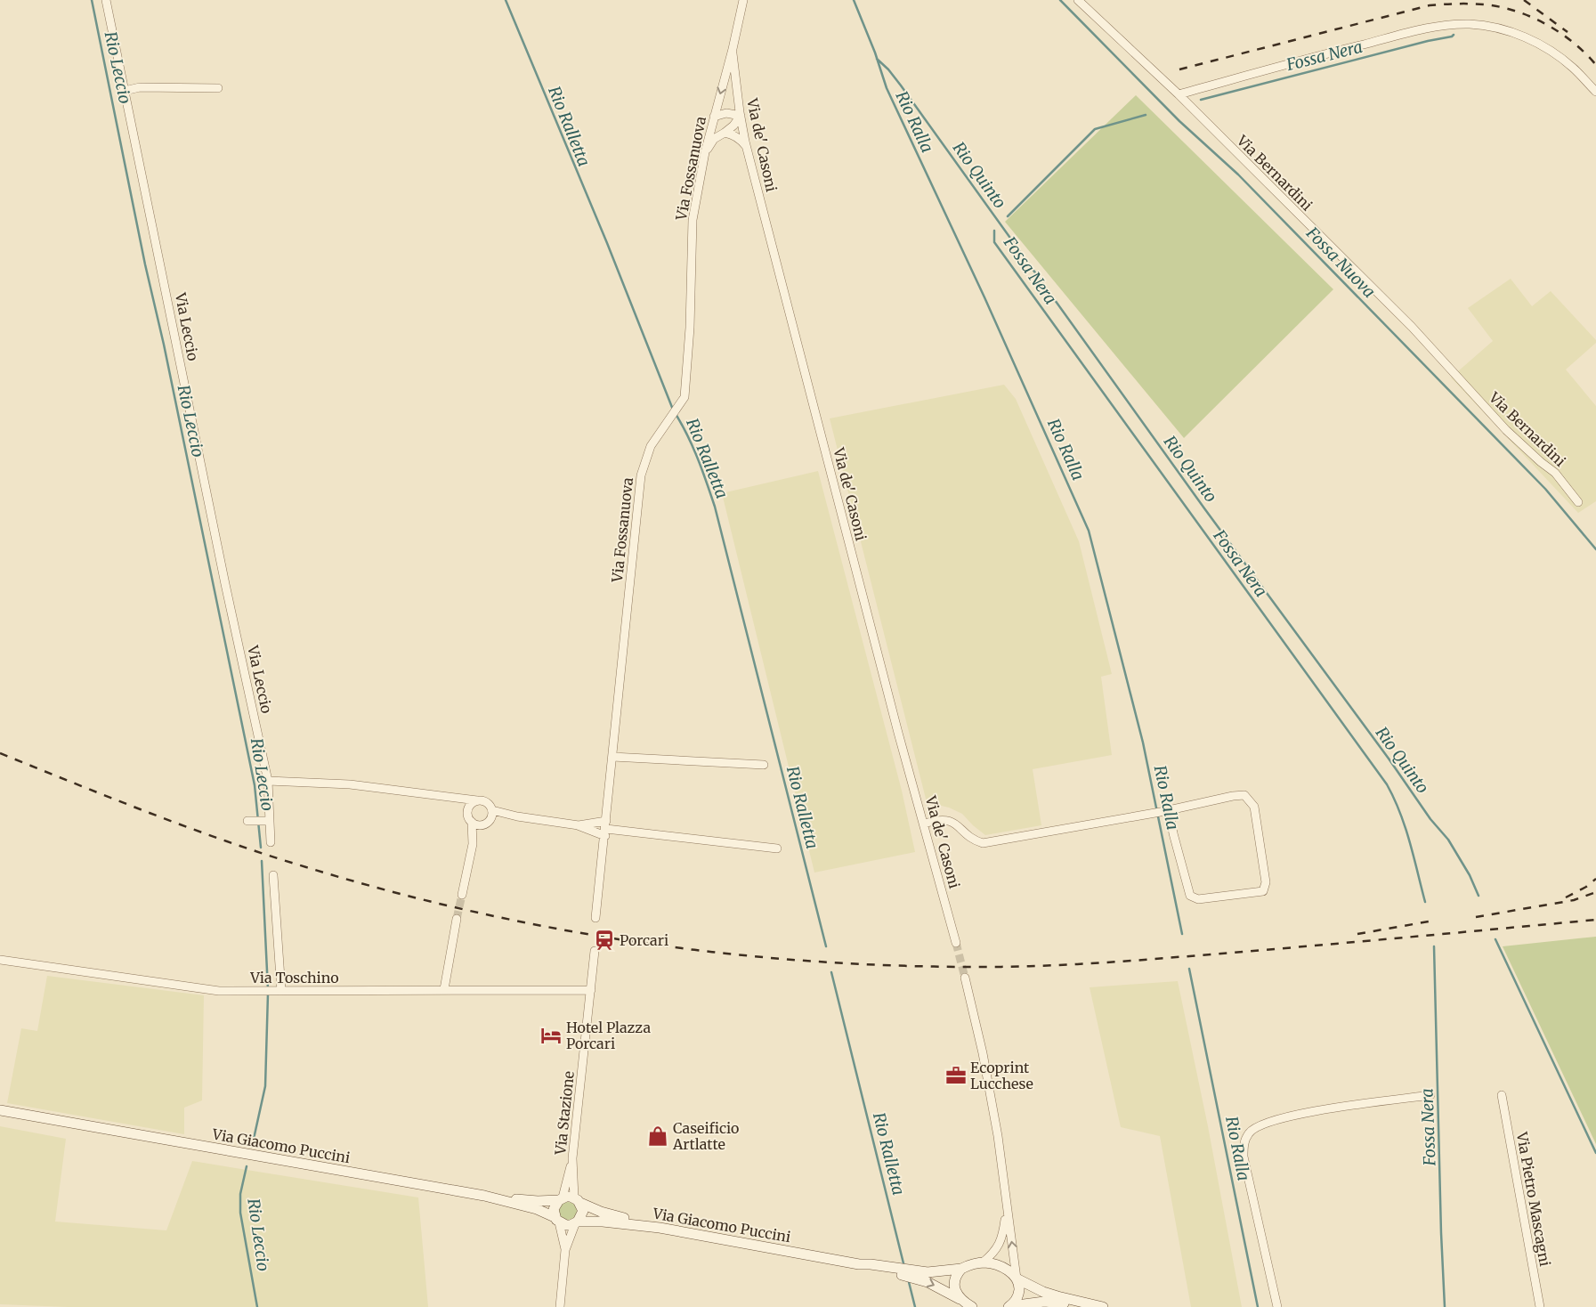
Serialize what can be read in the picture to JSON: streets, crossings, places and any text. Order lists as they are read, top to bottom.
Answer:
{
  "streets": {
    "main road": ["Via Giacomo Puccini"],
    "street": [
      "Via de' Casoni",
      "Via Fossanuova",
      "Via Bernardini",
      "Via Leccio",
      "Via Toschino",
      "Via Stazione",
      "Via Pietro Mascagni"
    ]
  },
  "crossings": [
    ["Via de' Casoni", "Via Fossanuova"],
    ["Via Toschino", "Via Stazione"],
    ["Via Stazione", "Via Giacomo Puccini"]
  ],
  "water": [
    "Fossa Nera",
    "Rio Leccio",
    "Rio Ralla",
    "Rio Ralletta",
    "Rio Quinto",
    "Fossa Nuova"
  ],
  "places": {
    "station": ["Porcari"],
    "hotel": ["Hotel Plazza Porcari"],
    "office": ["Ecoprint Lucchese"],
    "shop": ["Caseificio Artlatte"]
  }
}
